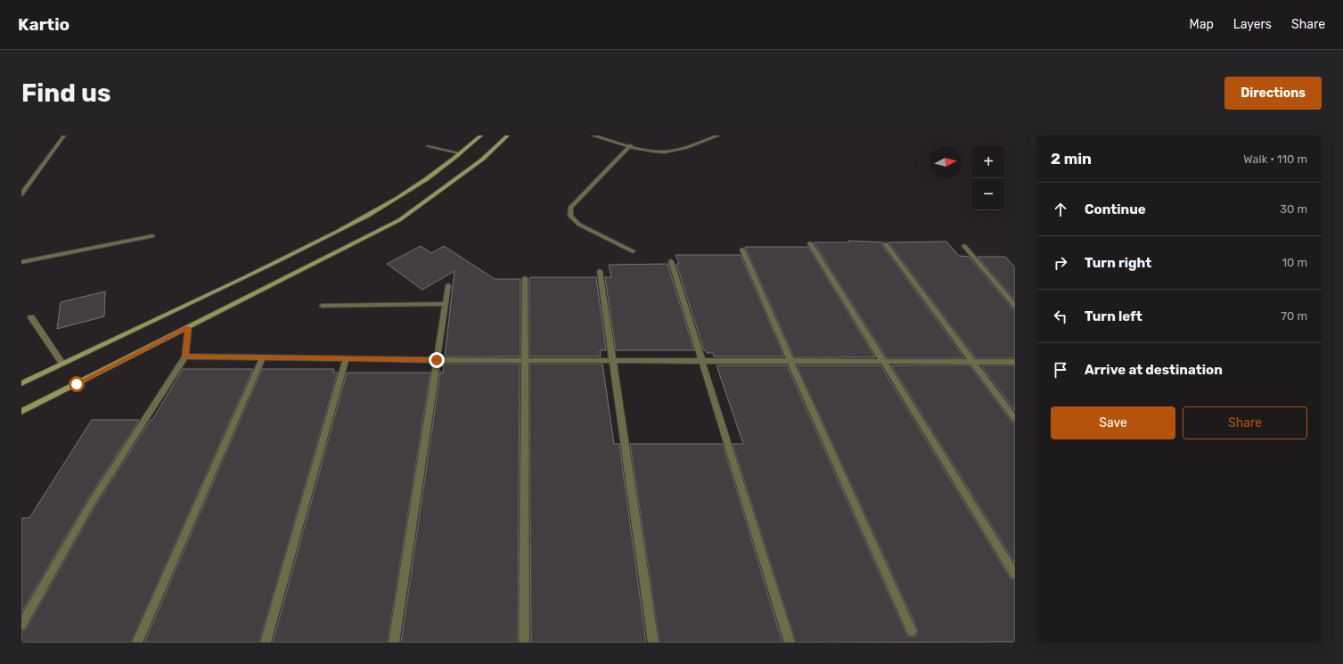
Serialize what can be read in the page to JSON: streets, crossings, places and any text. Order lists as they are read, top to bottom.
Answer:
{
  "north": "right",
  "page": {
    "header": "Kartio",
    "nav": ["Map", "Layers", "Share"],
    "buttons": [
      "Directions",
      ["Save", "Share"]
    ],
    "title": "Find us",
    "heading": ["2 min", "Walk · 110 m"],
    "map_buttons": ["+", "−"],
    "list": [
      ["Continue", "30 m"],
      ["Turn right", "10 m"],
      ["Turn left", "70 m"],
      "Arrive at destination"
    ]
  }
}
